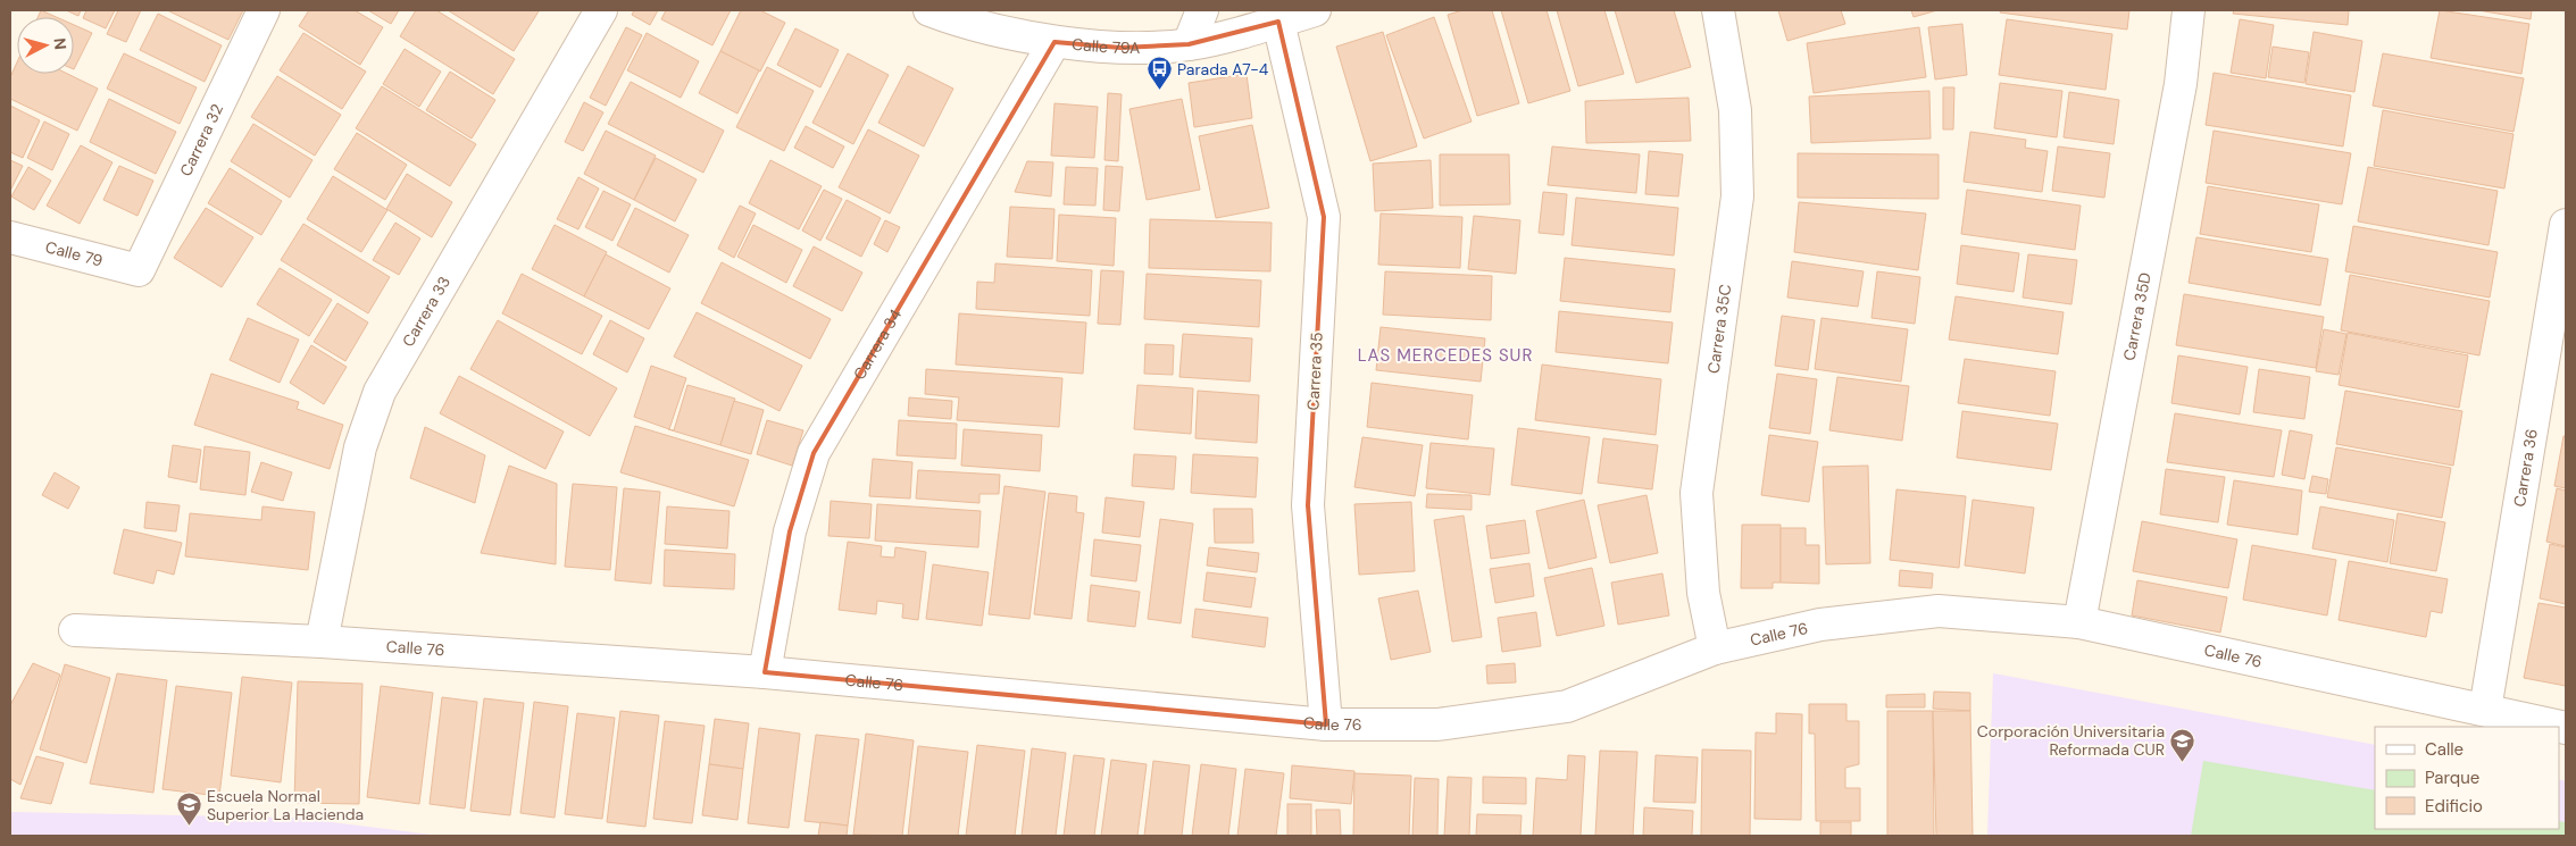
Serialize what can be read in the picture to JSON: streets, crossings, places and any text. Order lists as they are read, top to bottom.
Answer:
{
  "streets": {
    "street": [
      "Calle 79A",
      "Carrera 32",
      "Calle 79",
      "Carrera 33",
      "Carrera 35D",
      "Carrera 35C",
      "Carrera 34",
      "Carrera 35",
      "Carrera 36",
      "Calle 76"
    ]
  },
  "crossings": [
    ["Calle 79A", "Carrera 34"],
    ["Calle 79A", "Carrera 35"],
    ["Carrera 32", "Calle 79"],
    ["Carrera 33", "Calle 76"],
    ["Carrera 35D", "Calle 76"],
    ["Carrera 35C", "Calle 76"],
    ["Carrera 34", "Calle 76"],
    ["Carrera 35", "Calle 76"],
    ["Carrera 36", "Calle 76"]
  ],
  "districts": ["LAS MERCEDES SUR"],
  "places": {
    "bus stop": ["Parada A7-4"],
    "school or university": ["Corporación Universitaria Reformada CUR", "Escuela Normal Superior La Hacienda"]
  },
  "legend": ["Calle", "Parque", "Edificio"],
  "north": "right"
}
